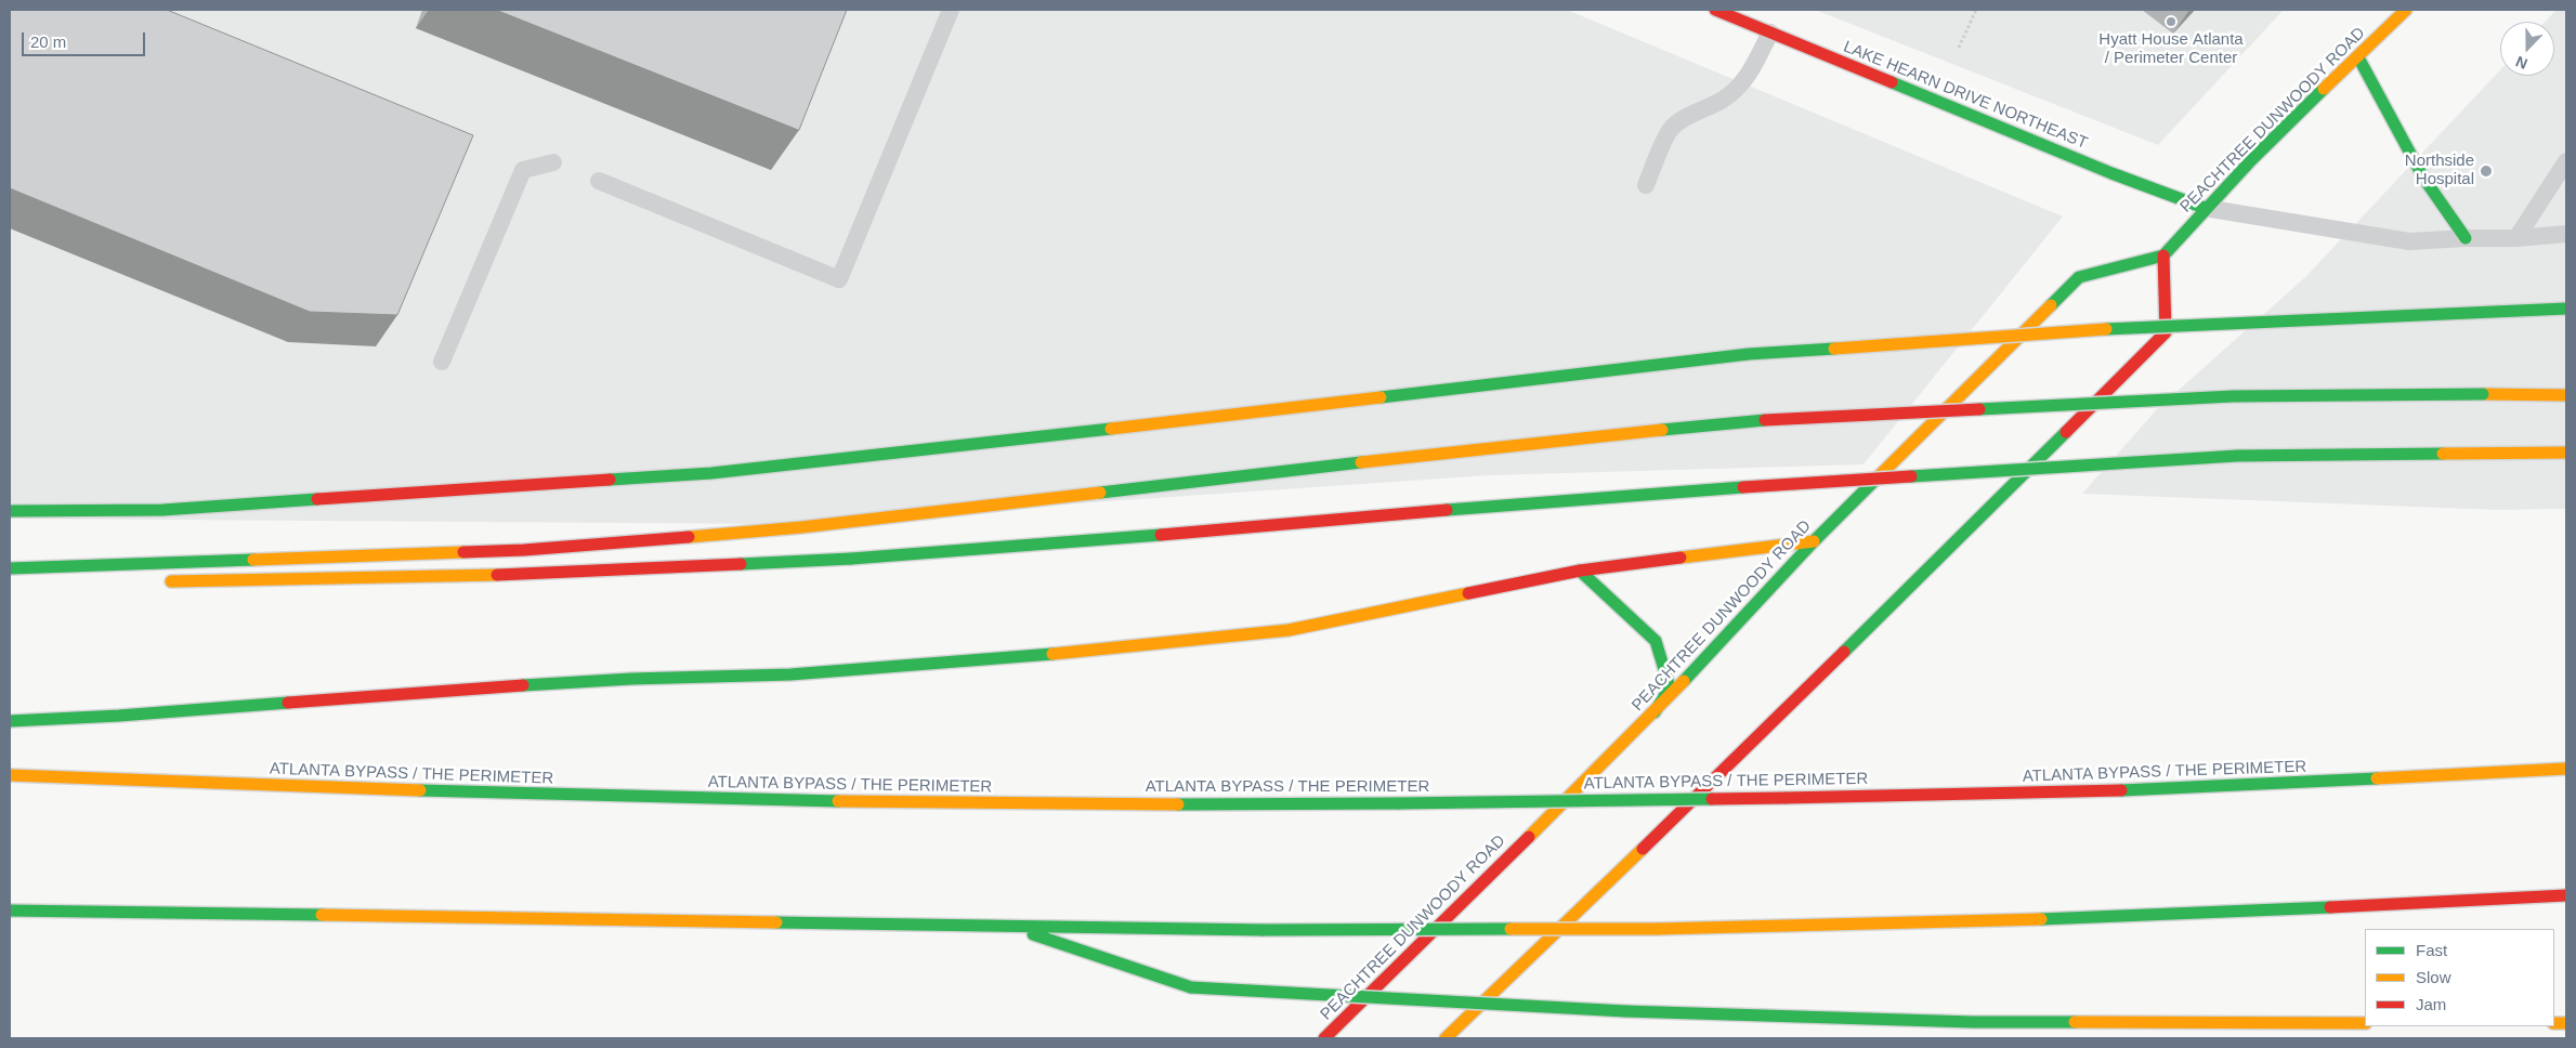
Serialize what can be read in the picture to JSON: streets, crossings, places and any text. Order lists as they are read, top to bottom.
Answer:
{
  "streets": {
    "main road": ["LAKE HEARN DRIVE NORTHEAST", "PEACHTREE DUNWOODY ROAD", "ATLANTA BYPASS / THE PERIMETER"]
  },
  "crossings": [
    ["LAKE HEARN DRIVE NORTHEAST", "PEACHTREE DUNWOODY ROAD"]
  ],
  "places": ["Hyatt House Atlanta / Perimeter Center", "Northside Hospital"],
  "legend": ["Fast", "Slow", "Jam"],
  "scale_bar": "20 m",
  "north": "bottom"
}
